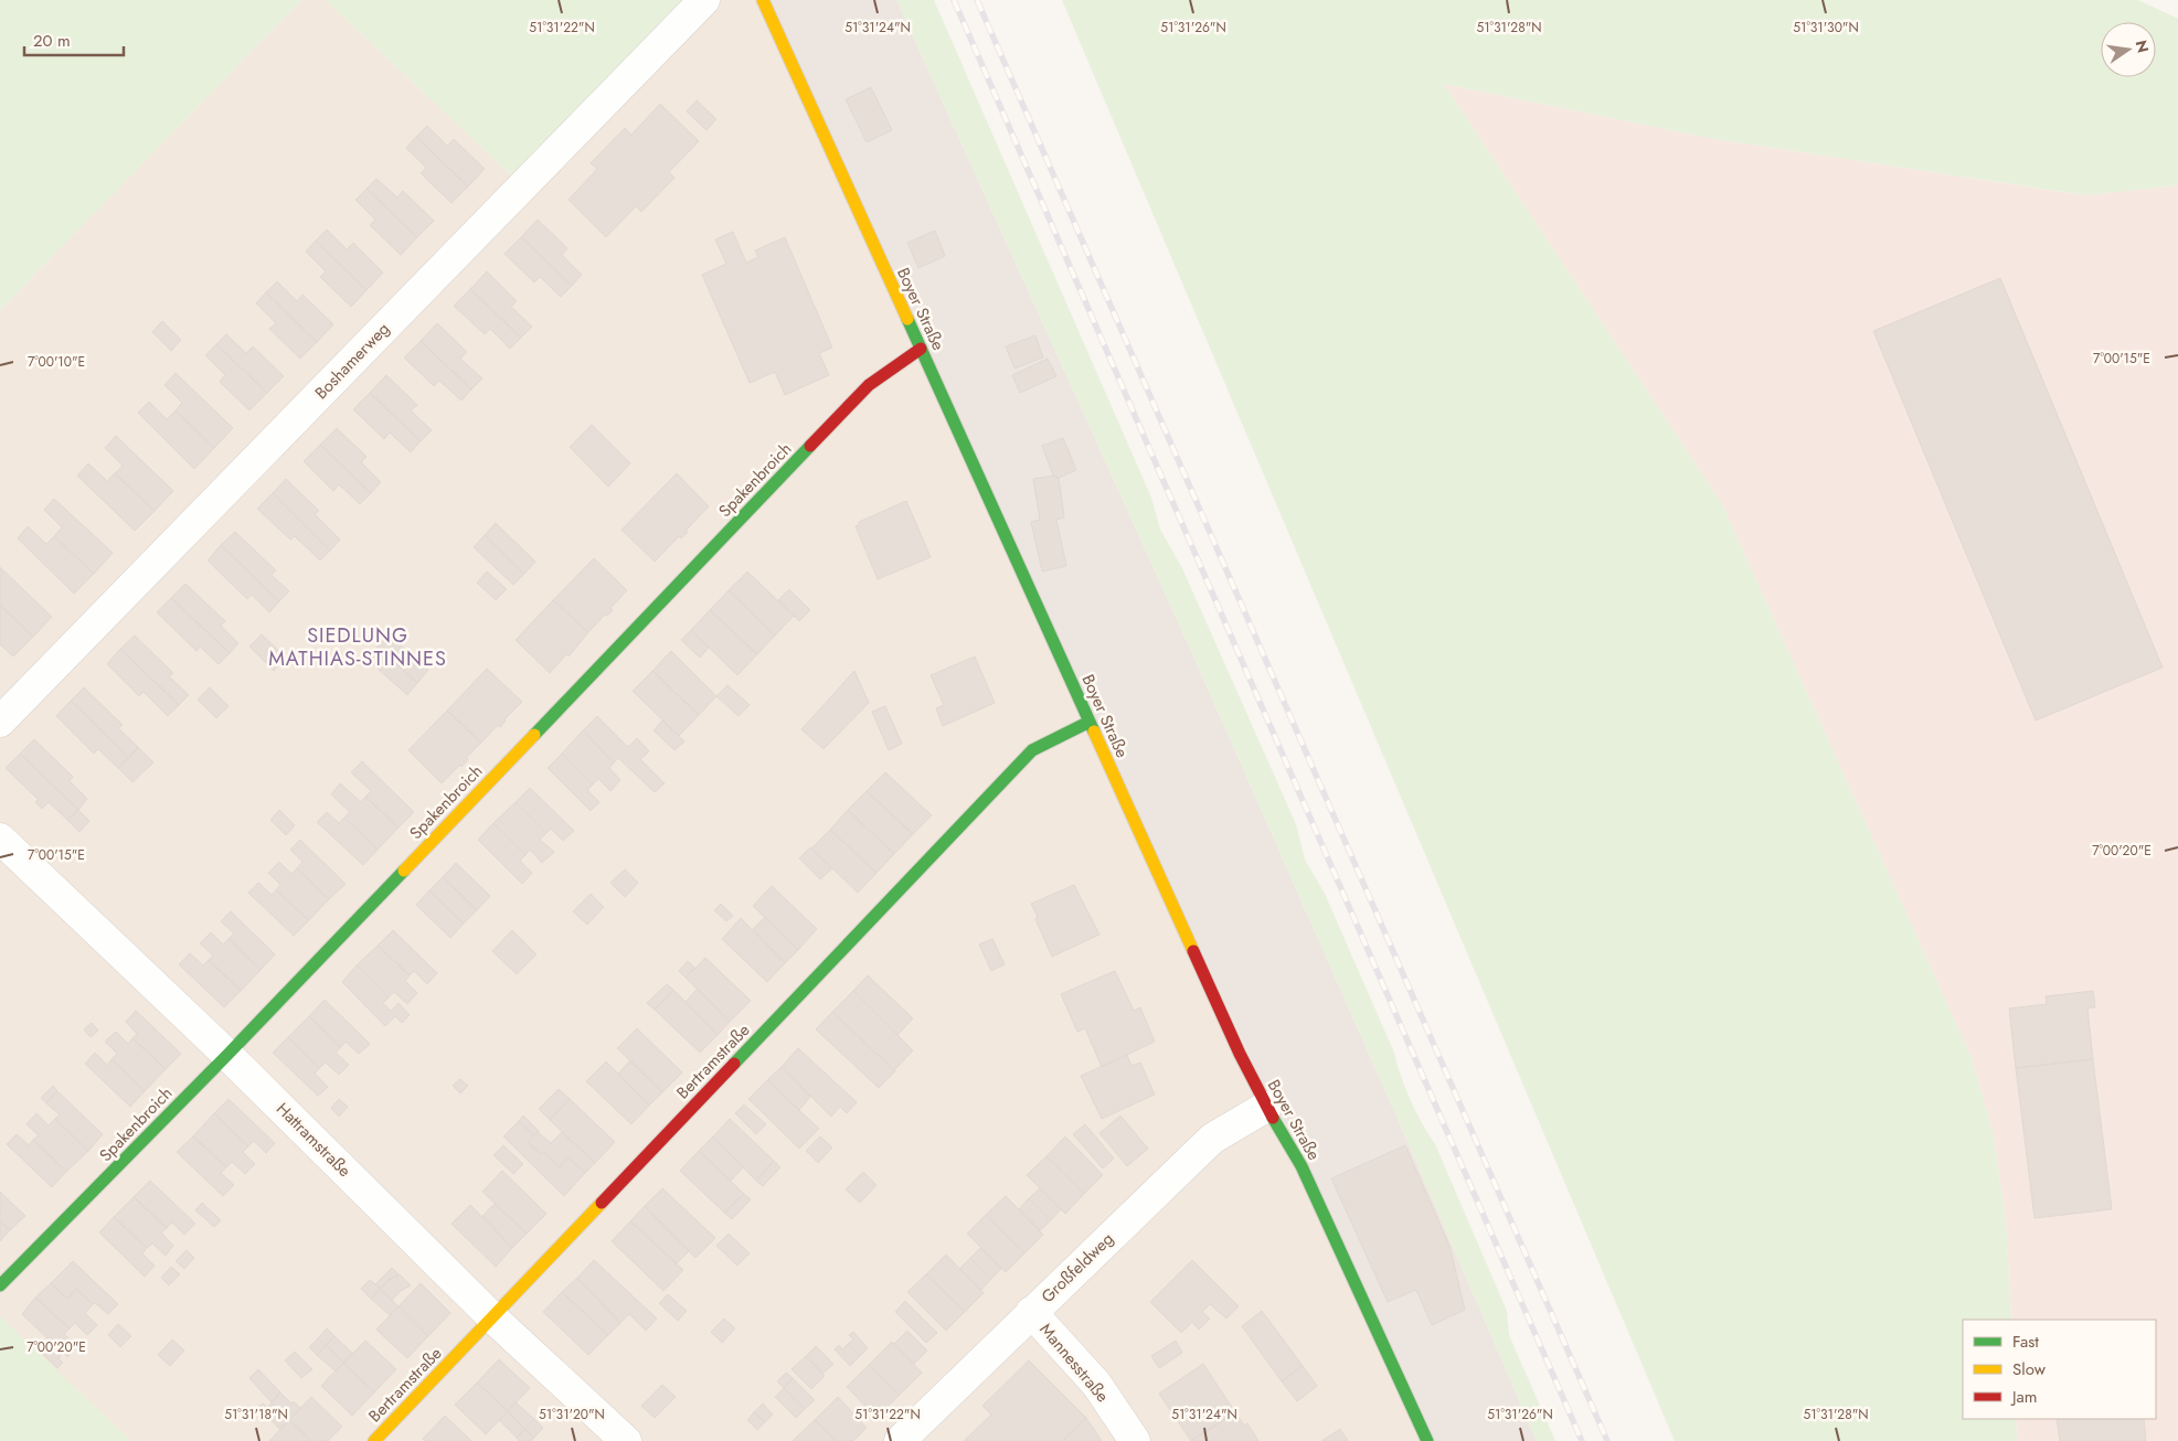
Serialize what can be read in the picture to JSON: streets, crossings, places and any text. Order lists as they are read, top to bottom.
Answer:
{
  "streets": {
    "street": [
      "Boyer Straße",
      "Boshamerweg",
      "Spakenbroich",
      "Bertramstraße",
      "Hattramstraße",
      "Großfeldweg",
      "Mannesstraße"
    ]
  },
  "crossings": [
    ["Boyer Straße", "Spakenbroich"],
    ["Boyer Straße", "Bertramstraße"],
    ["Boyer Straße", "Großfeldweg"],
    ["Spakenbroich", "Hattramstraße"],
    ["Bertramstraße", "Hattramstraße"],
    ["Großfeldweg", "Mannesstraße"]
  ],
  "districts": ["SIEDLUNG MATHIAS-STINNES"],
  "legend": ["Fast", "Slow", "Jam"],
  "scale_bar": "20 m",
  "north": "right",
  "coordinates": [
    "51°31'22\"N",
    "51°31'24\"N",
    "51°31'26\"N",
    "51°31'28\"N",
    "51°31'30\"N",
    "7°00'15\"E",
    "7°00'10\"E",
    "7°00'20\"E",
    "51°31'18\"N",
    "51°31'20\"N"
  ]
}
